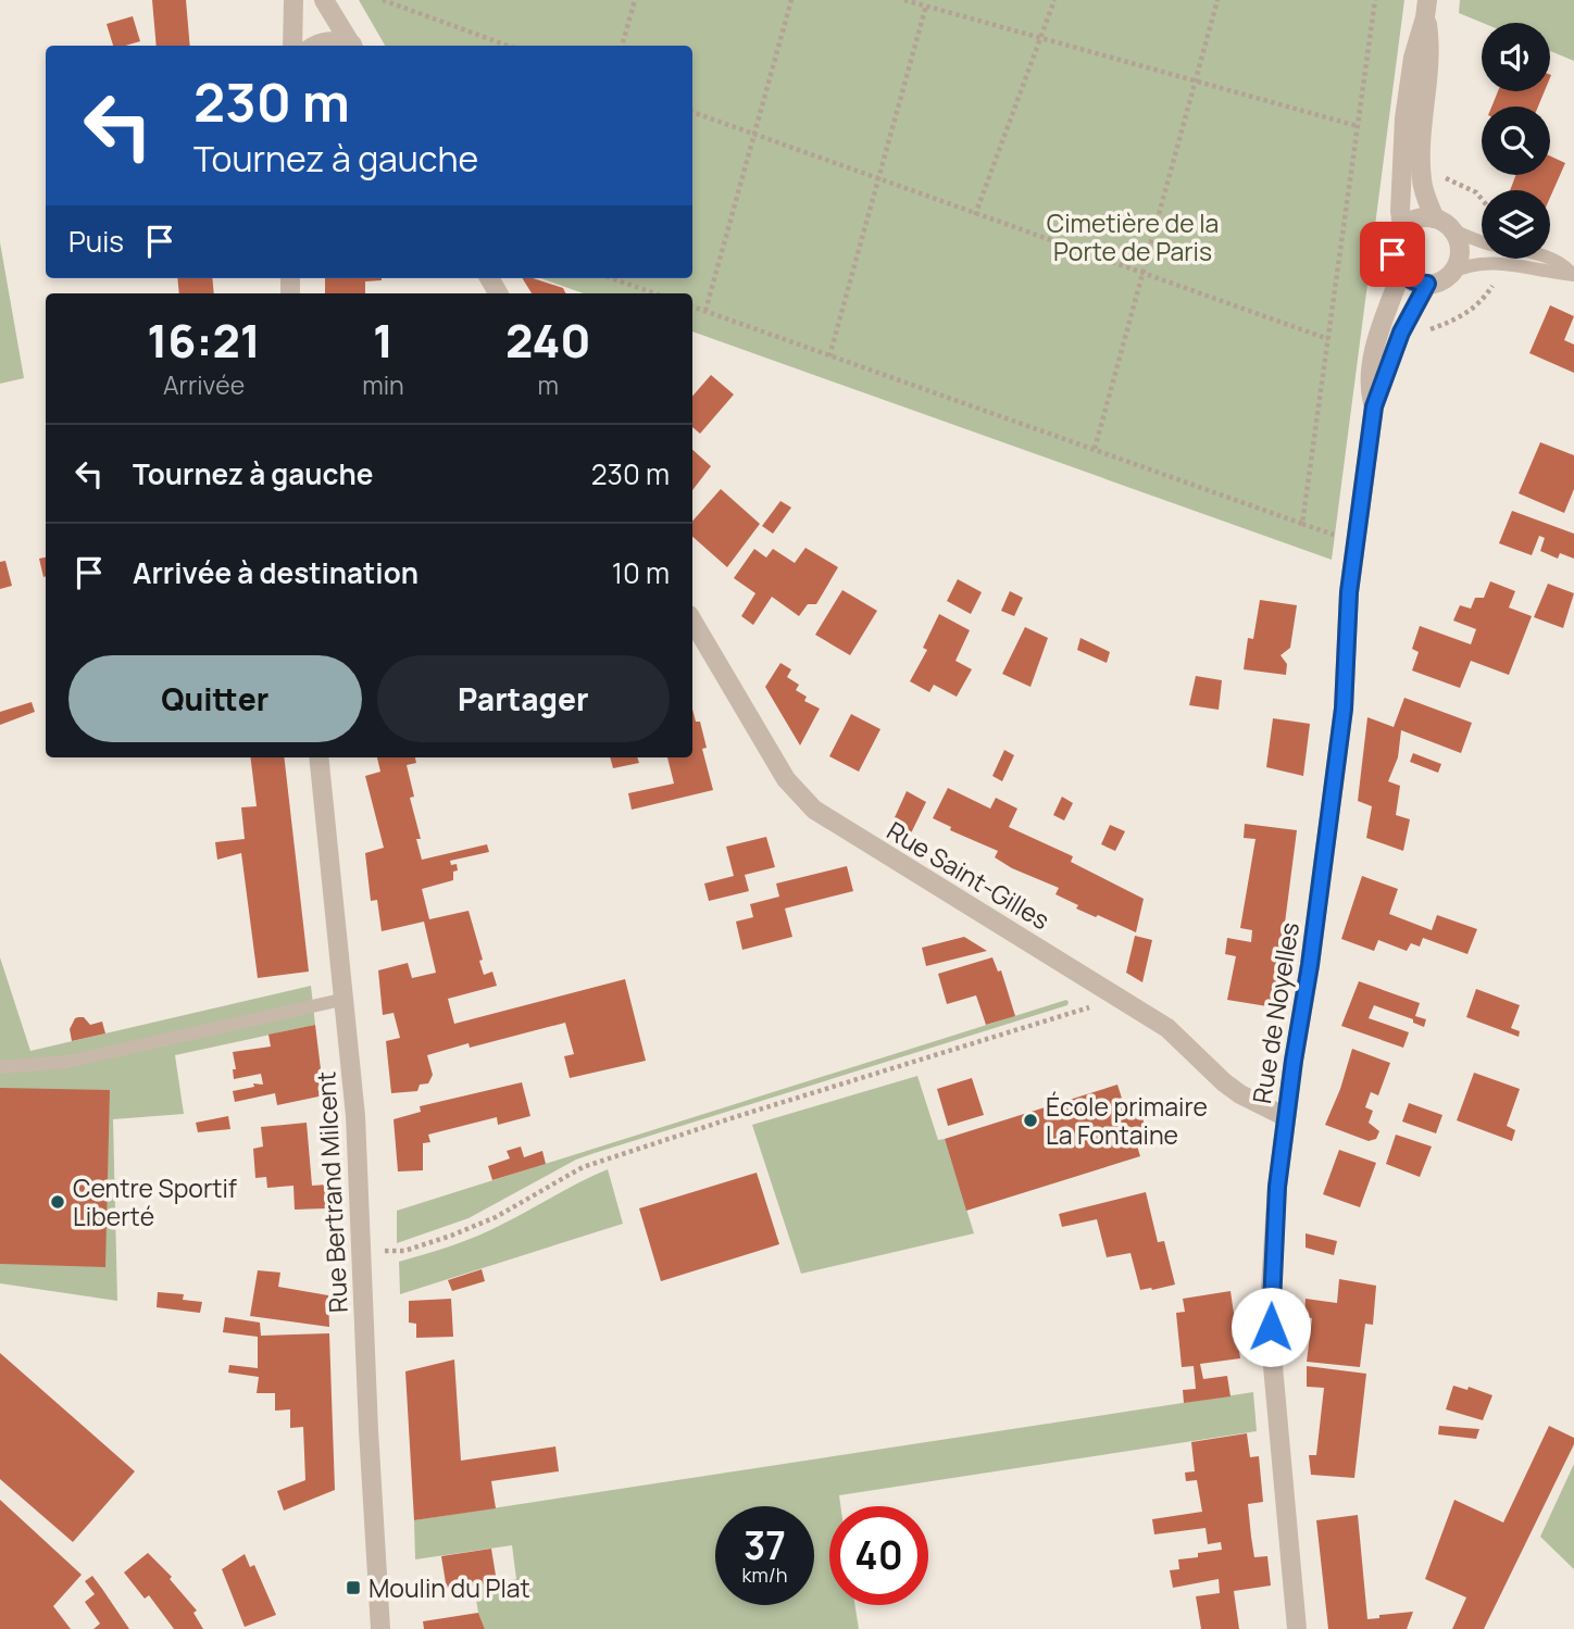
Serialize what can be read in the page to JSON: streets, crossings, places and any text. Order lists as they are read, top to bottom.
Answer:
{
  "streets": {
    "street": ["Rue Saint-Gilles", "Rue de Noyelles", "Rue Bertrand Milcent"]
  },
  "crossings": [
    ["Rue Saint-Gilles", "Rue de Noyelles"]
  ],
  "parks": ["Cimetière de la Porte de Paris"],
  "places": {
    "other": ["École primaire La Fontaine", "Centre Sportif Liberté"],
    "transit": ["Moulin du Plat"]
  },
  "page": {
    "turn": ["230 m", "Tournez à gauche"],
    "then": "Puis",
    "eta": [
      "16:21",
      "Arrivée",
      "1",
      "min",
      "240",
      "m"
    ],
    "list": [
      {
        "name": "Tournez à gauche",
        "value": "230 m"
      },
      {
        "name": "Arrivée à destination",
        "value": "10 m"
      }
    ],
    "buttons": ["Quitter", "Partager"],
    "speed": "37 km/h",
    "limit": "40"
  }
}
